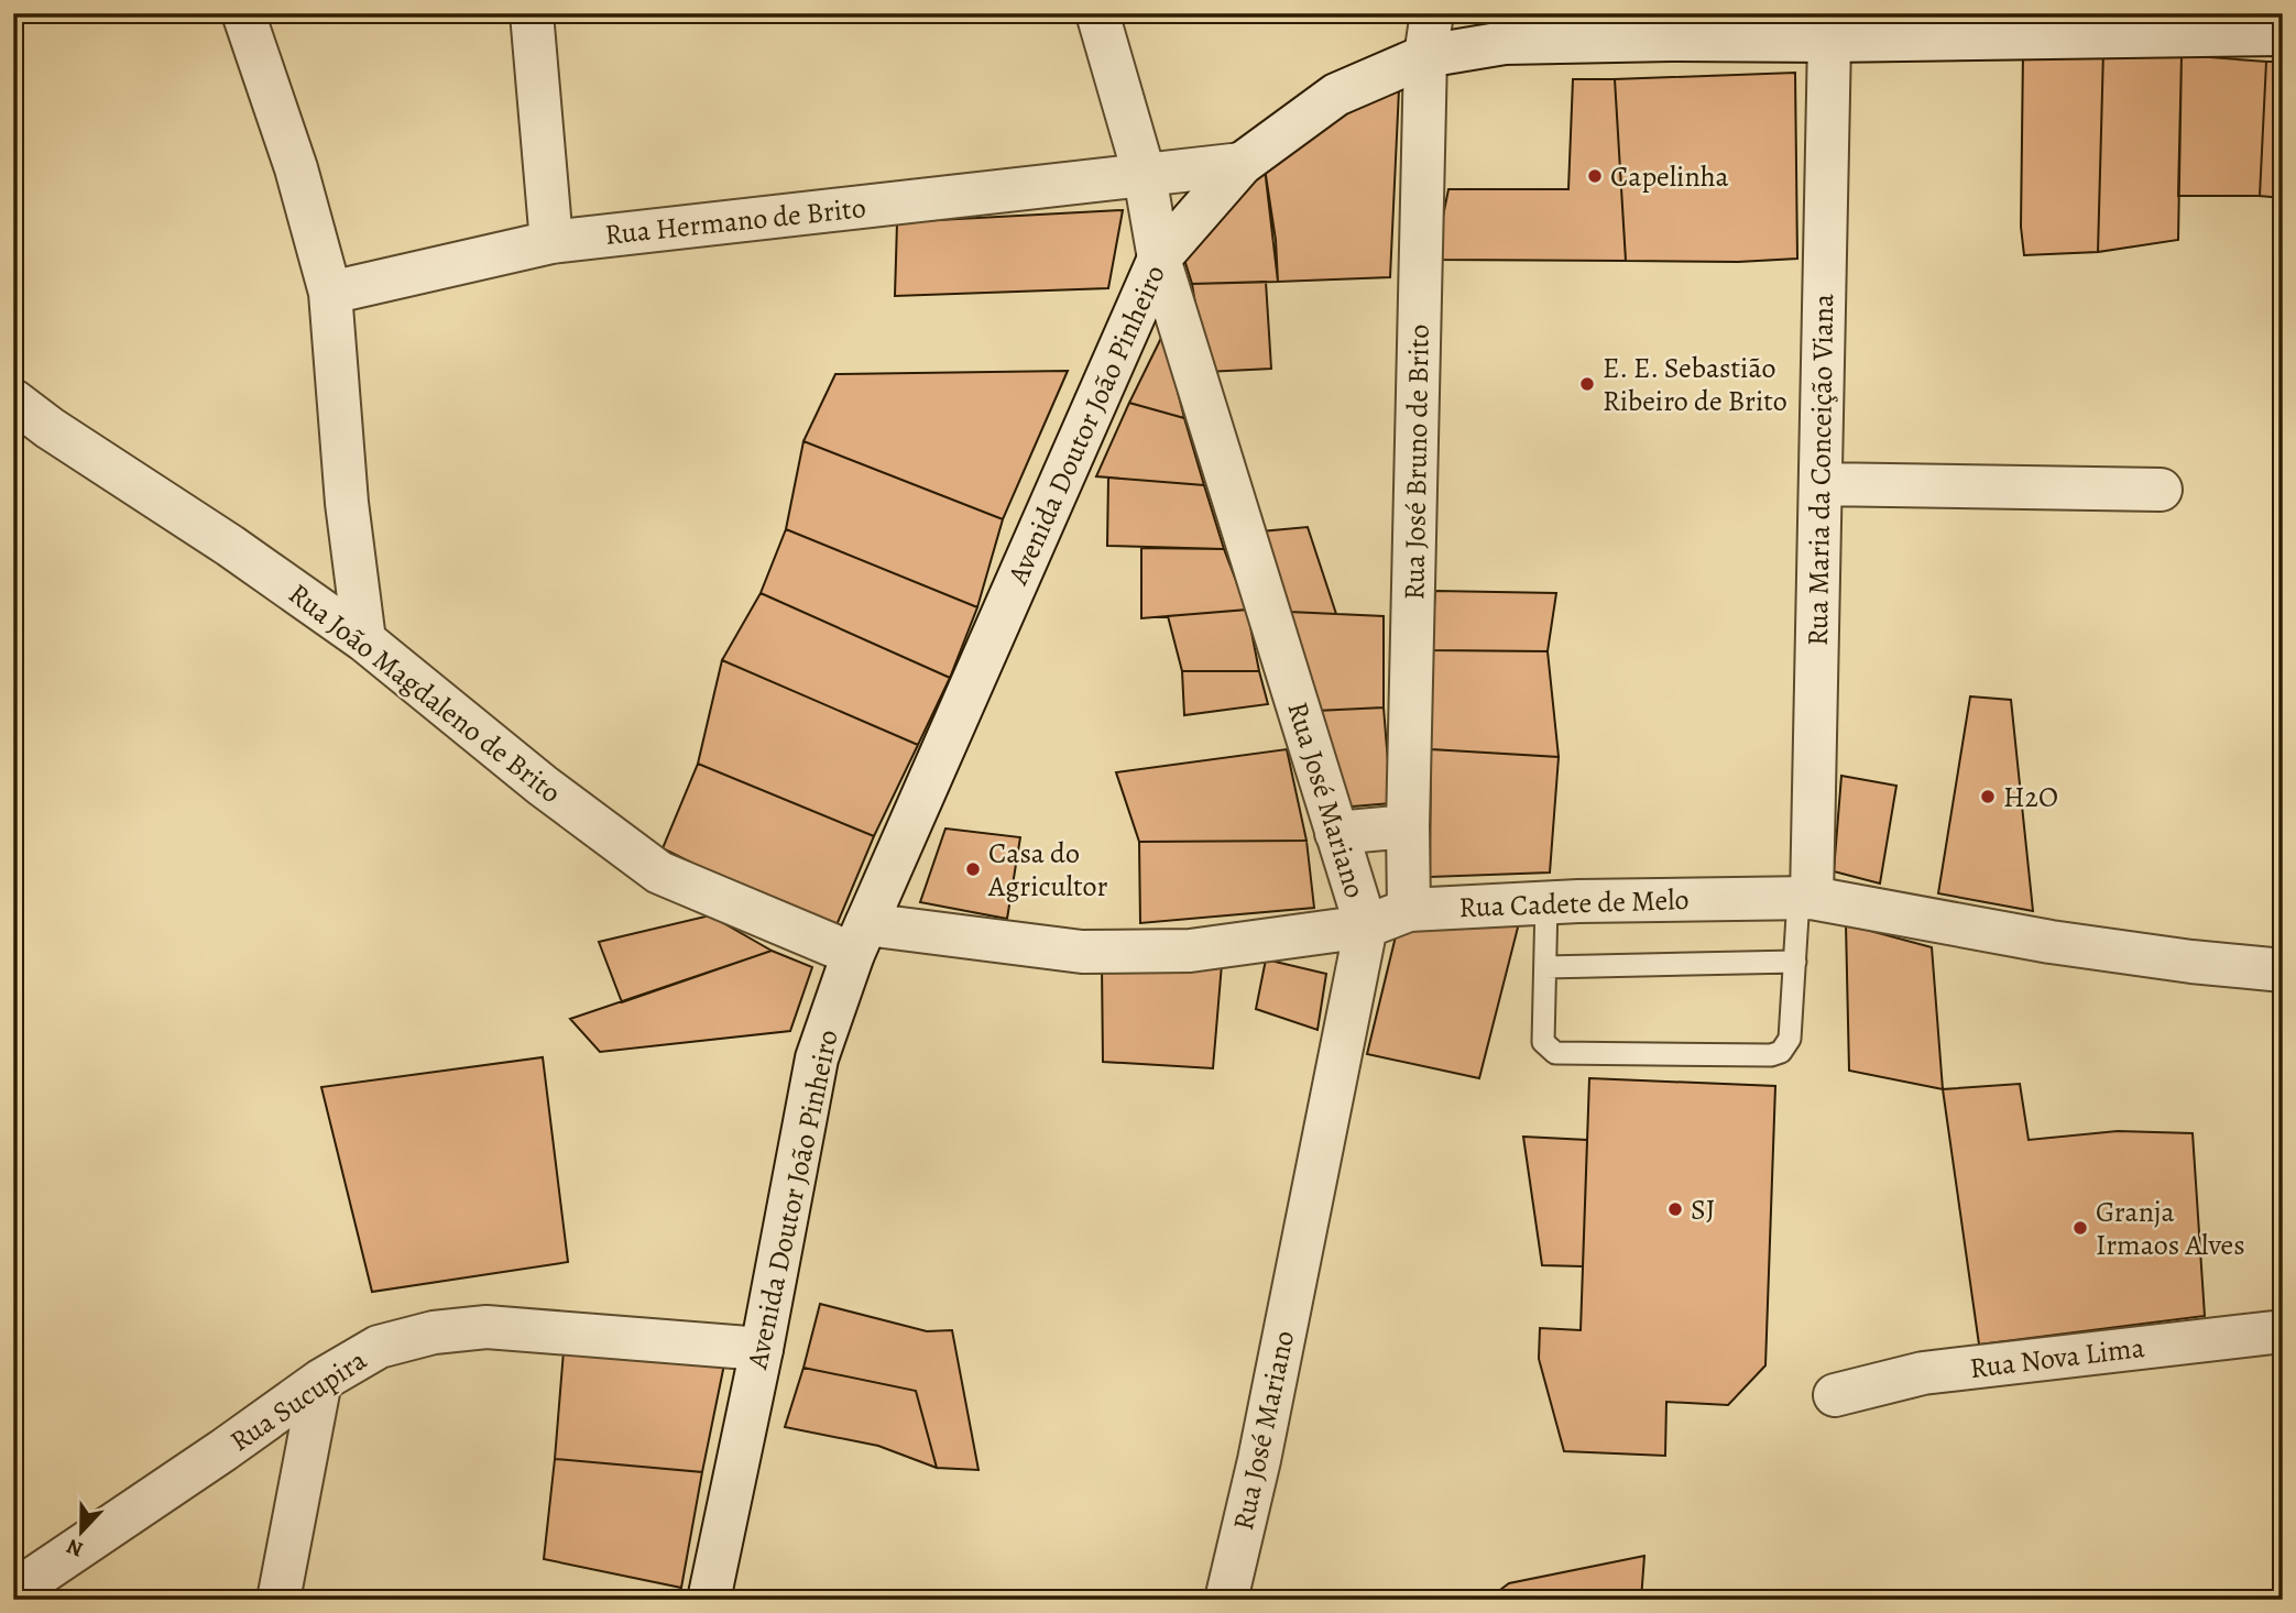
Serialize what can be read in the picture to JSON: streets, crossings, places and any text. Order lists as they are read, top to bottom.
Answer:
{
  "streets": {
    "street": [
      "Rua Hermano de Brito",
      "Avenida Doutor João Pinheiro",
      "Rua José Bruno de Brito",
      "Rua Maria da Conceição Viana",
      "Rua João Magdaleno de Brito",
      "Rua José Mariano",
      "Rua Cadete de Melo",
      "Rua Nova Lima",
      "Rua Sucupira"
    ]
  },
  "crossings": [
    ["Rua Hermano de Brito", "Avenida Doutor João Pinheiro"],
    ["Rua Hermano de Brito", "Rua José Mariano"],
    ["Avenida Doutor João Pinheiro", "Rua José Bruno de Brito"],
    ["Avenida Doutor João Pinheiro", "Rua Maria da Conceição Viana"],
    ["Avenida Doutor João Pinheiro", "Rua João Magdaleno de Brito"],
    ["Avenida Doutor João Pinheiro", "Rua José Mariano"],
    ["Avenida Doutor João Pinheiro", "Rua Cadete de Melo"],
    ["Avenida Doutor João Pinheiro", "Rua Sucupira"],
    ["Rua José Bruno de Brito", "Rua Cadete de Melo"],
    ["Rua Maria da Conceição Viana", "Rua Cadete de Melo"],
    ["Rua João Magdaleno de Brito", "Rua Cadete de Melo"],
    ["Rua José Mariano", "Rua Cadete de Melo"]
  ],
  "places": [
    "Capelinha",
    "E. E. Sebastião Ribeiro de Brito",
    "H2O",
    "Casa do Agricultor",
    "SJ",
    "Granja Irmaos Alves"
  ],
  "north": "bottom"
}
